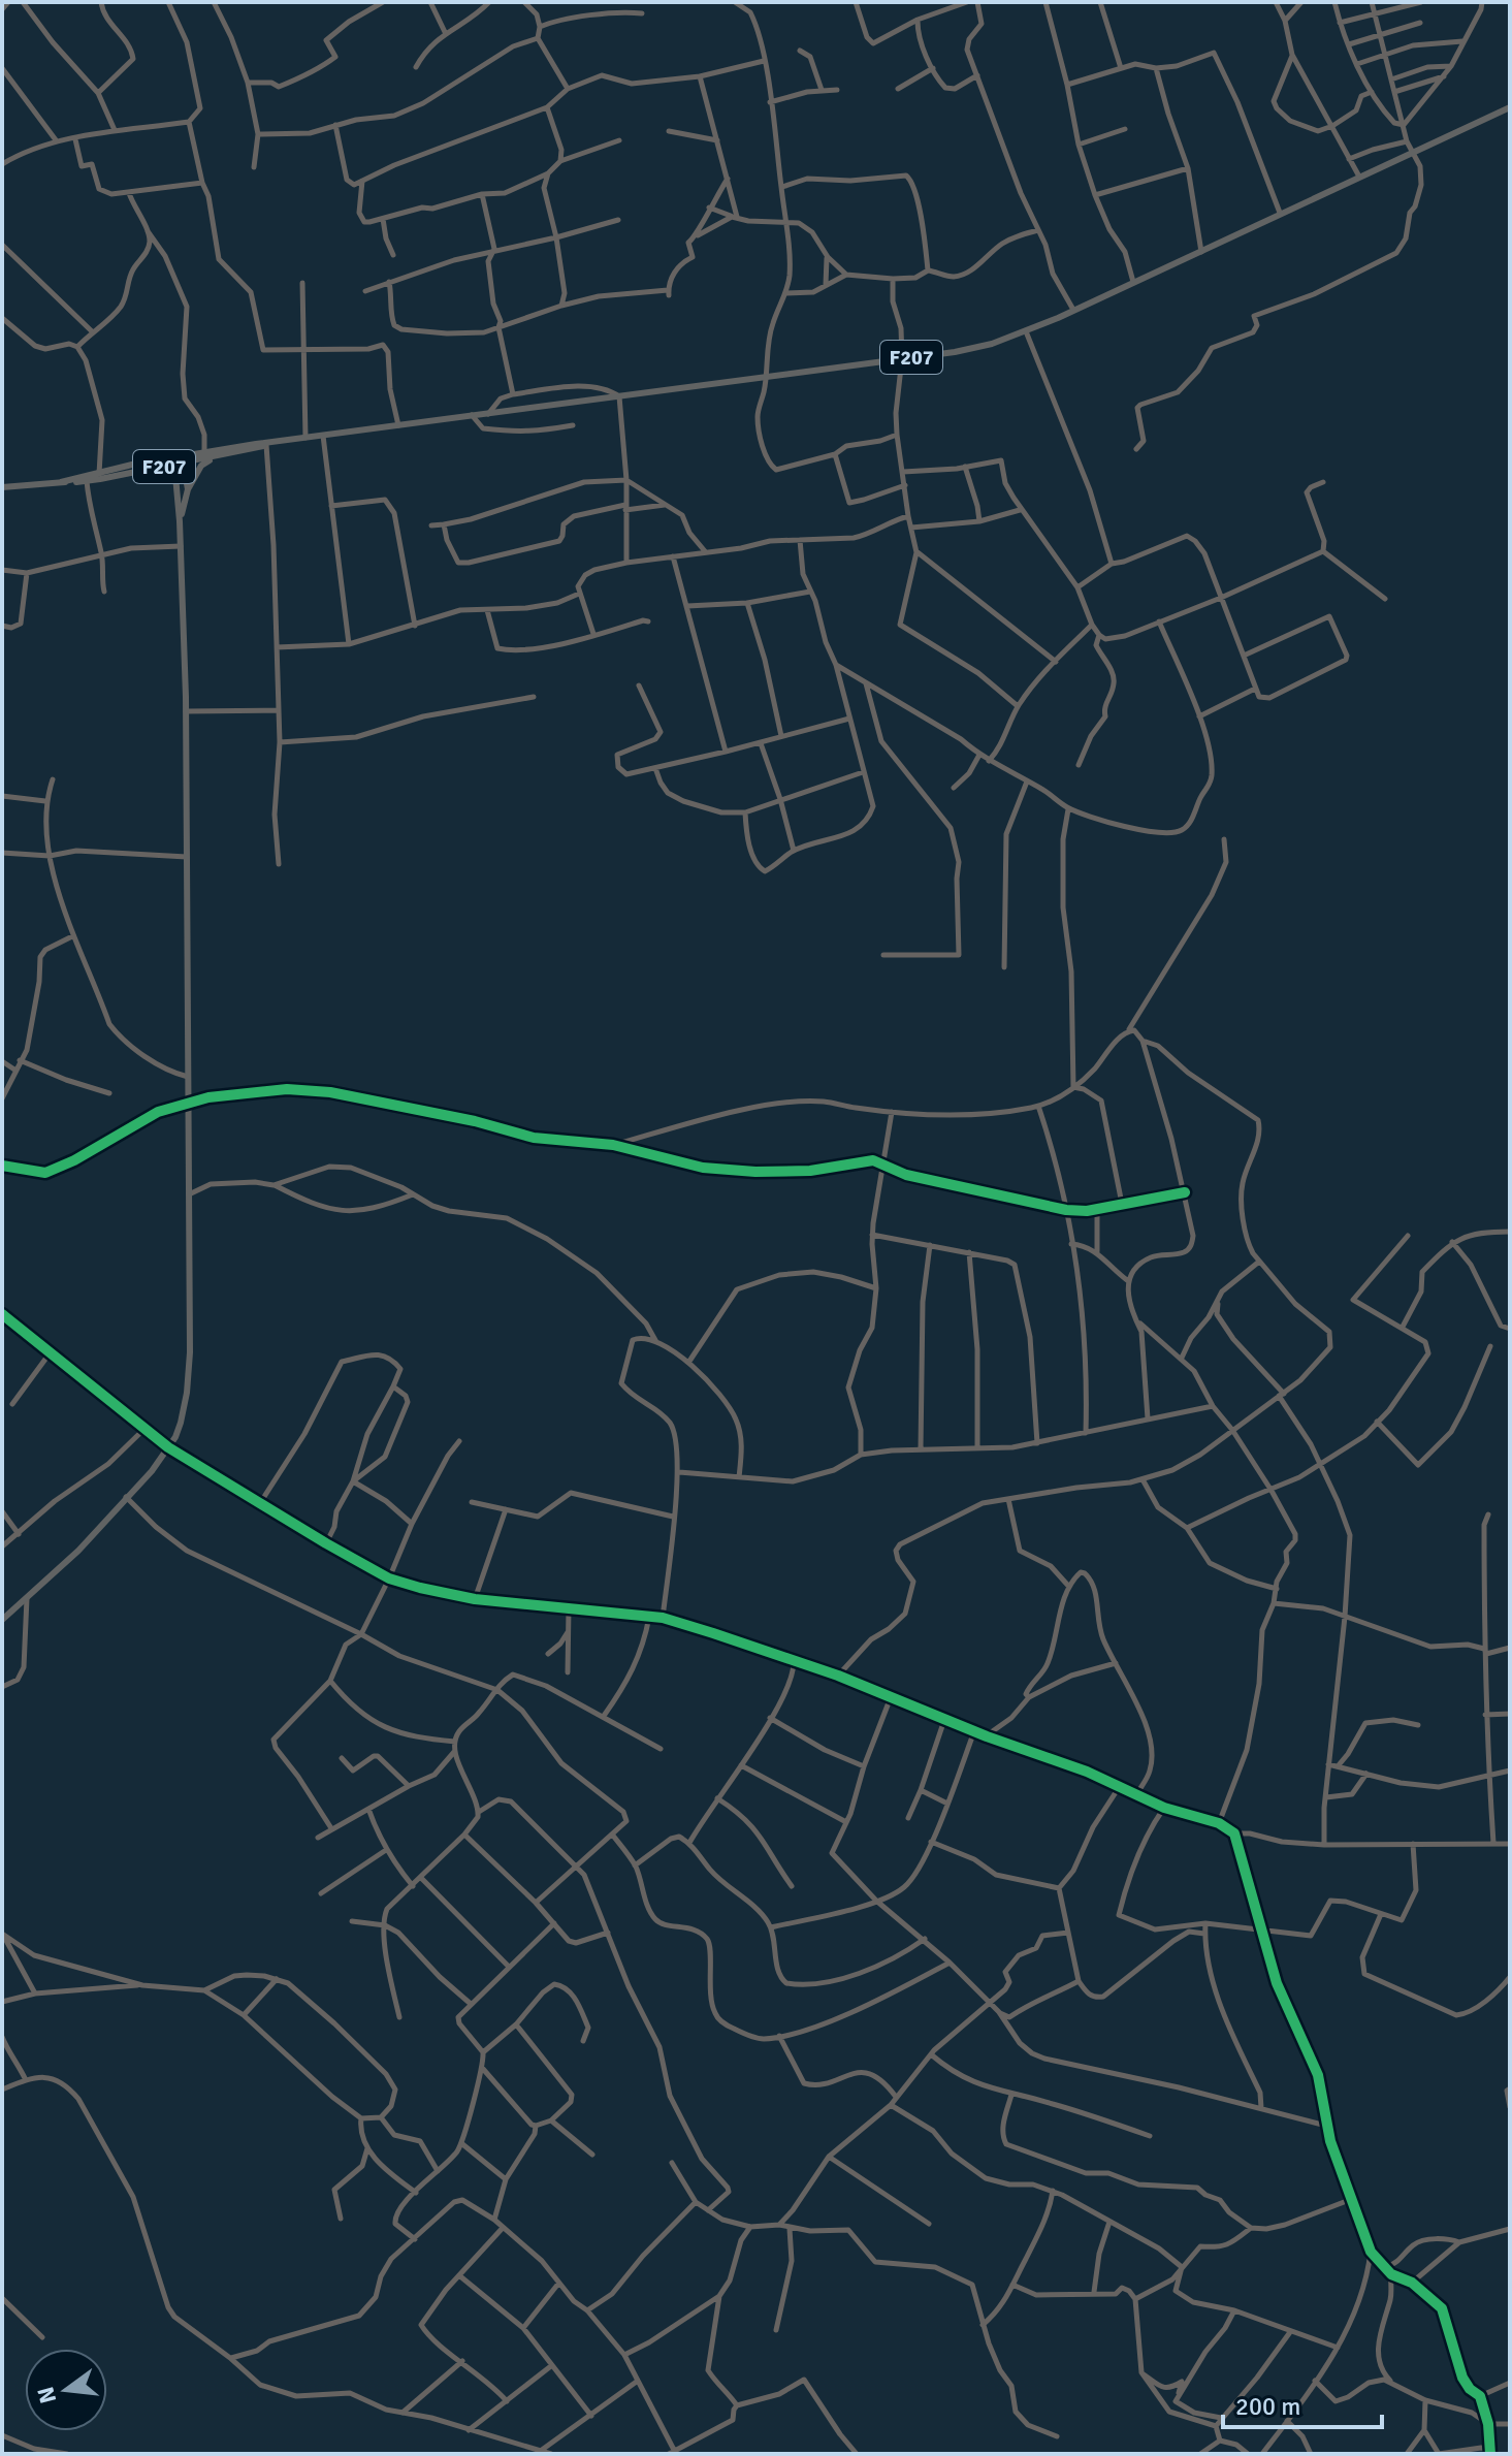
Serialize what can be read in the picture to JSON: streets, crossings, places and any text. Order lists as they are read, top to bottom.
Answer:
{
  "streets": {
    "main road": ["F207"]
  },
  "scale_bar": "200 m",
  "north": "left"
}
